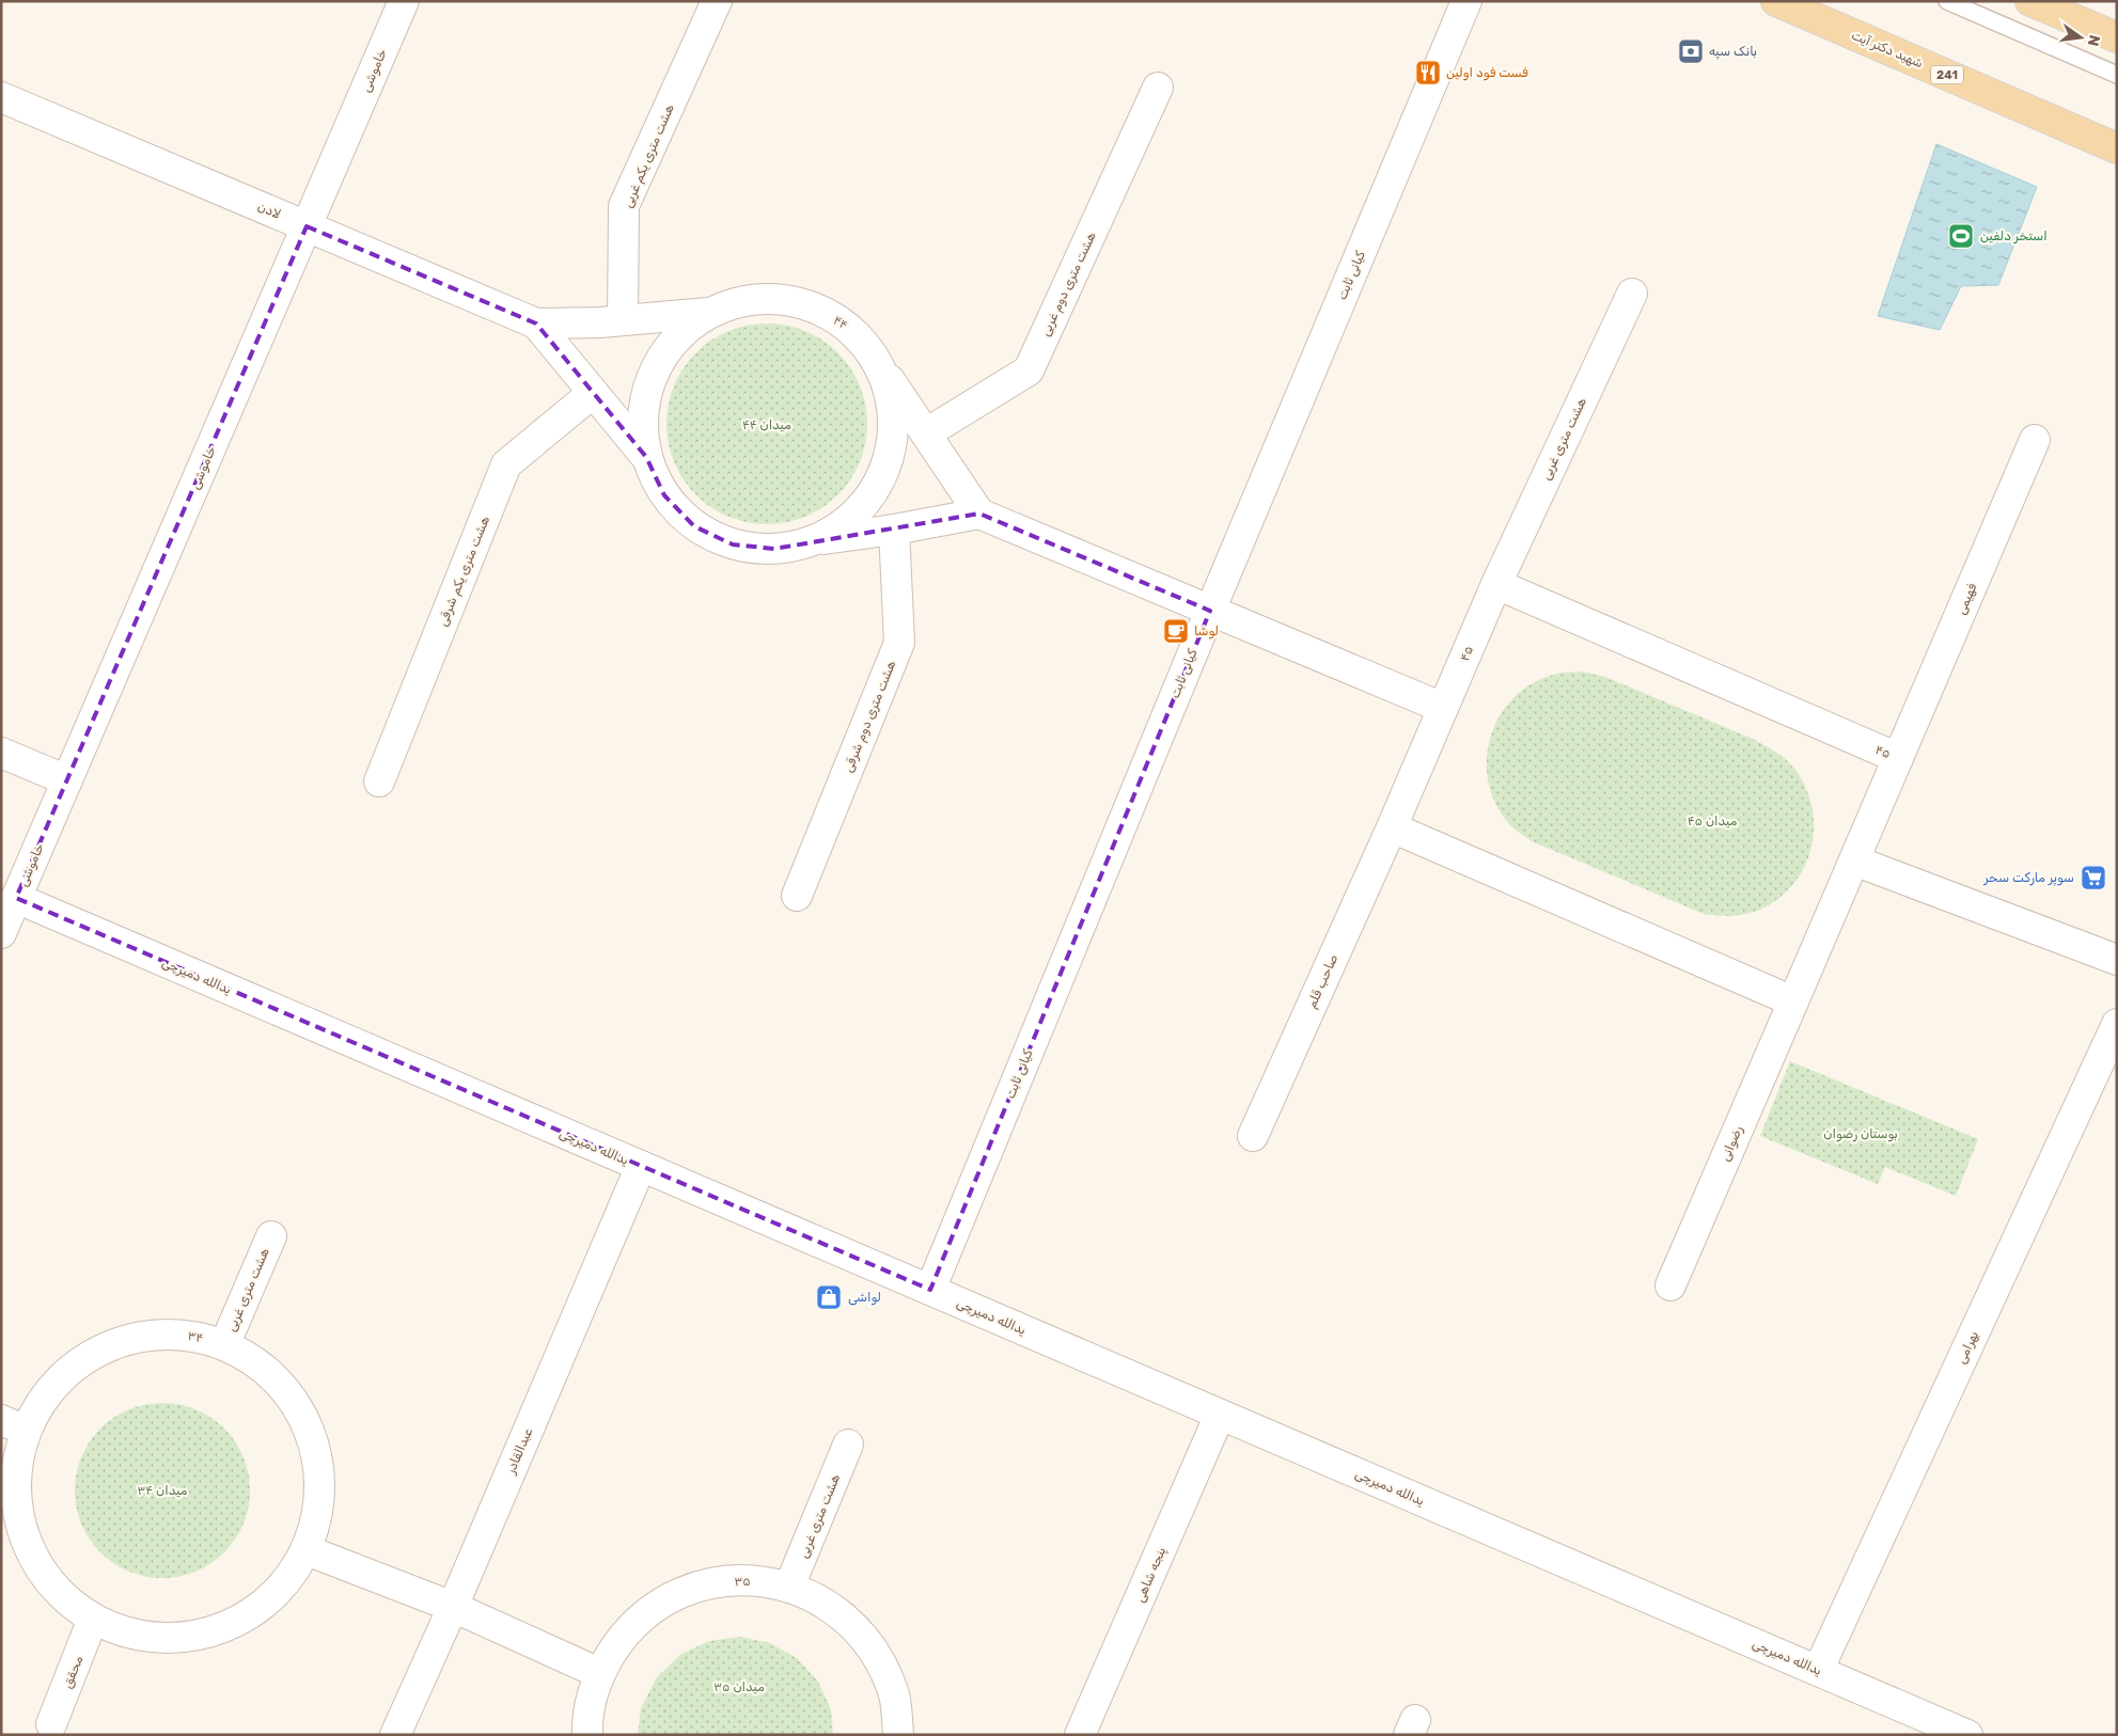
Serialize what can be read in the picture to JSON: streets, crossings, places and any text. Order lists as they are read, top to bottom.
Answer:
{
  "streets": {
    "main road": ["شهید دکتر آیت", "241"],
    "street": [
      "خاموشی",
      "هشت متری یکم غربی",
      "لادن",
      "کیانی ثابت",
      "هشت متری دوم غربی",
      "۴۴",
      "هشت متری غربی",
      "هشت متری یکم شرقی",
      "فهیمی",
      "۴۵",
      "هشت متری دوم شرقی",
      "یدالله دمیرچی",
      "صاحب قلم",
      "رضوانی",
      "۳۴",
      "بهرامی",
      "عبدالقادر",
      "پنجه شاهی",
      "۳۵",
      "محقق"
    ]
  },
  "crossings": [
    ["خاموشی", "لادن"],
    ["خاموشی", "یدالله دمیرچی"],
    ["کیانی ثابت", "یدالله دمیرچی"],
    ["هشت متری غربی", "۴۵"],
    ["هشت متری غربی", "۳۴"],
    ["هشت متری غربی", "۳۵"],
    ["فهیمی", "۴۵"],
    ["۴۵", "صاحب قلم"],
    ["۴۵", "رضوانی"],
    ["یدالله دمیرچی", "بهرامی"],
    ["یدالله دمیرچی", "عبدالقادر"],
    ["یدالله دمیرچی", "پنجه شاهی"],
    ["۳۴", "محقق"]
  ],
  "parks": [
    "میدان ۴۴",
    "میدان ۴۵",
    "بوستان رضوان",
    "میدان ۳۴",
    "میدان ۳۵"
  ],
  "places": {
    "bank": ["بانک سپه"],
    "restaurant": ["فست فود اولین"],
    "sports": ["استخر دلفین"],
    "cafe": ["لوشا"],
    "supermarket": ["سوپر مارکت سحر"],
    "shop": ["لواشی"]
  },
  "north": "right"
}
